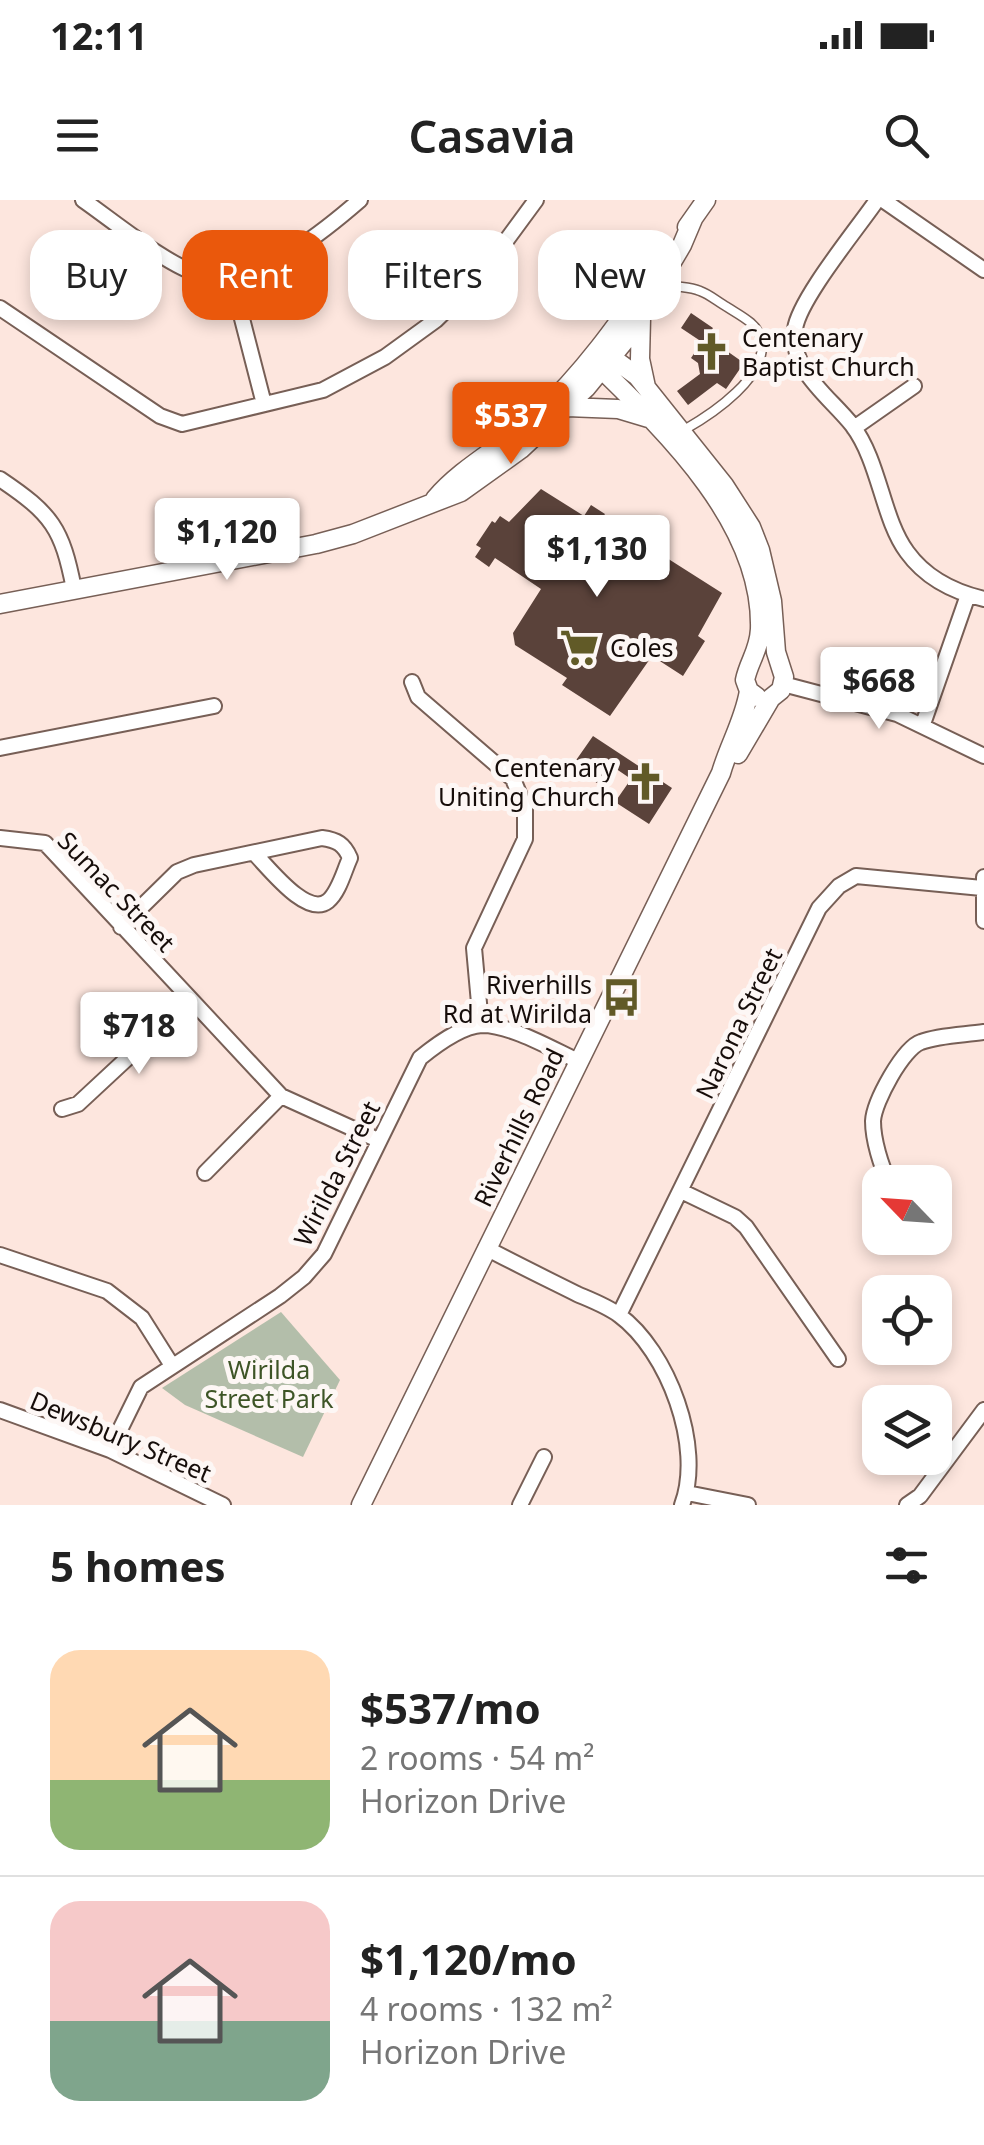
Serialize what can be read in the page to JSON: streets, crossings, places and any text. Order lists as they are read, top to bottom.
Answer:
{
  "streets": {
    "street": [
      "Sumac Street",
      "Narona Street",
      "Riverhills Road",
      "Wirilda Street",
      "Dewsbury Street"
    ]
  },
  "crossings": [
    ["Sumac Street", "Wirilda Street"],
    ["Wirilda Street", "Dewsbury Street"]
  ],
  "parks": ["Wirilda Street Park"],
  "places": {
    "church": ["Centenary Baptist Church", "Centenary Uniting Church"],
    "supermarket": ["Coles"],
    "bus stop": ["Riverhills Rd at Wirilda"]
  },
  "north": "top left",
  "page": {
    "status": "12:11",
    "header": "Casavia",
    "chip": [
      "Buy",
      "Rent",
      "Filters",
      "New"
    ],
    "price": [
      "$537",
      "$1,120",
      "$1,130",
      "$668",
      "$718"
    ],
    "heading": "5 homes",
    "list": [
      {
        "name": "$537/mo",
        "note": "2 rooms · 54 m² · Horizon Drive"
      },
      {
        "name": "$1,120/mo",
        "note": "4 rooms · 132 m² · Horizon Drive"
      }
    ]
  }
}
